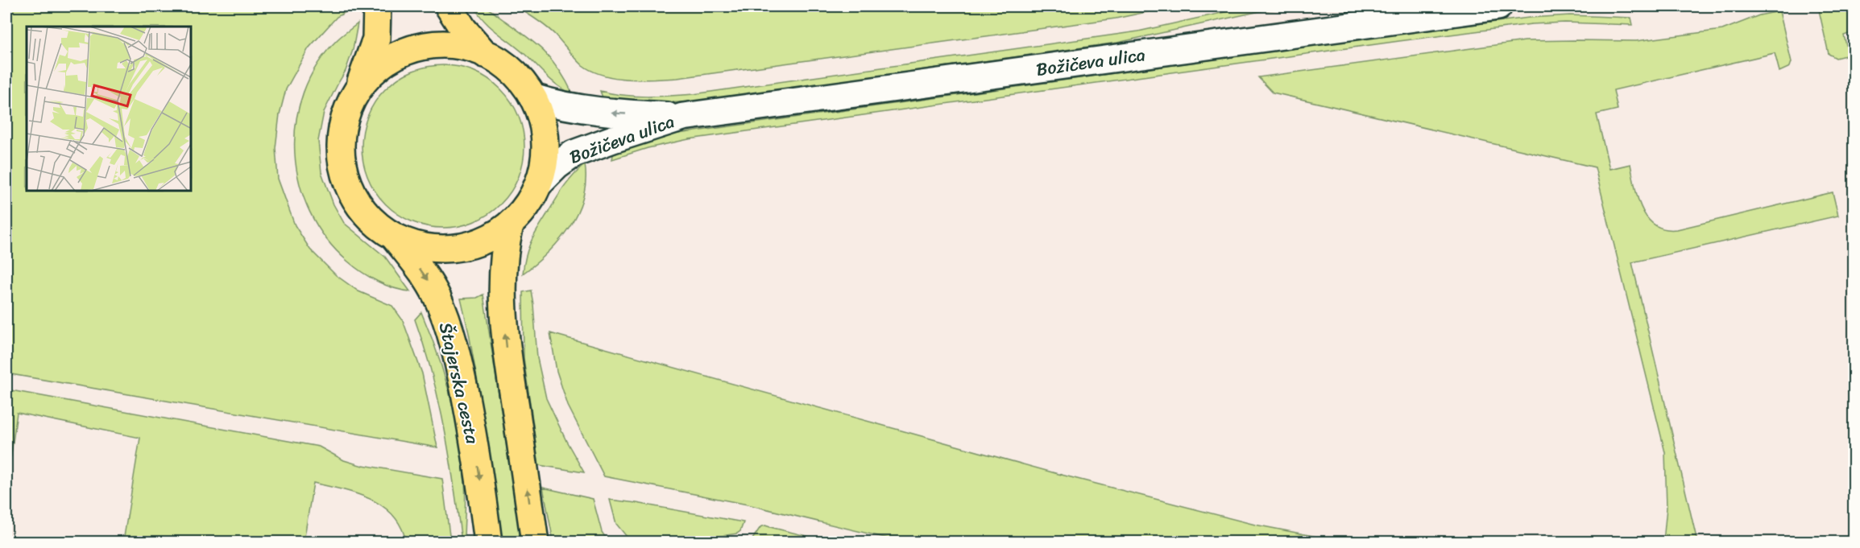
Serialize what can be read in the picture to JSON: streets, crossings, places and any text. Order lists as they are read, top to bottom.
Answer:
{
  "streets": {
    "main road": ["Štajerska cesta"],
    "street": ["Božičeva ulica"]
  },
  "crossings": [
    ["Božičeva ulica", "Štajerska cesta"]
  ]
}
